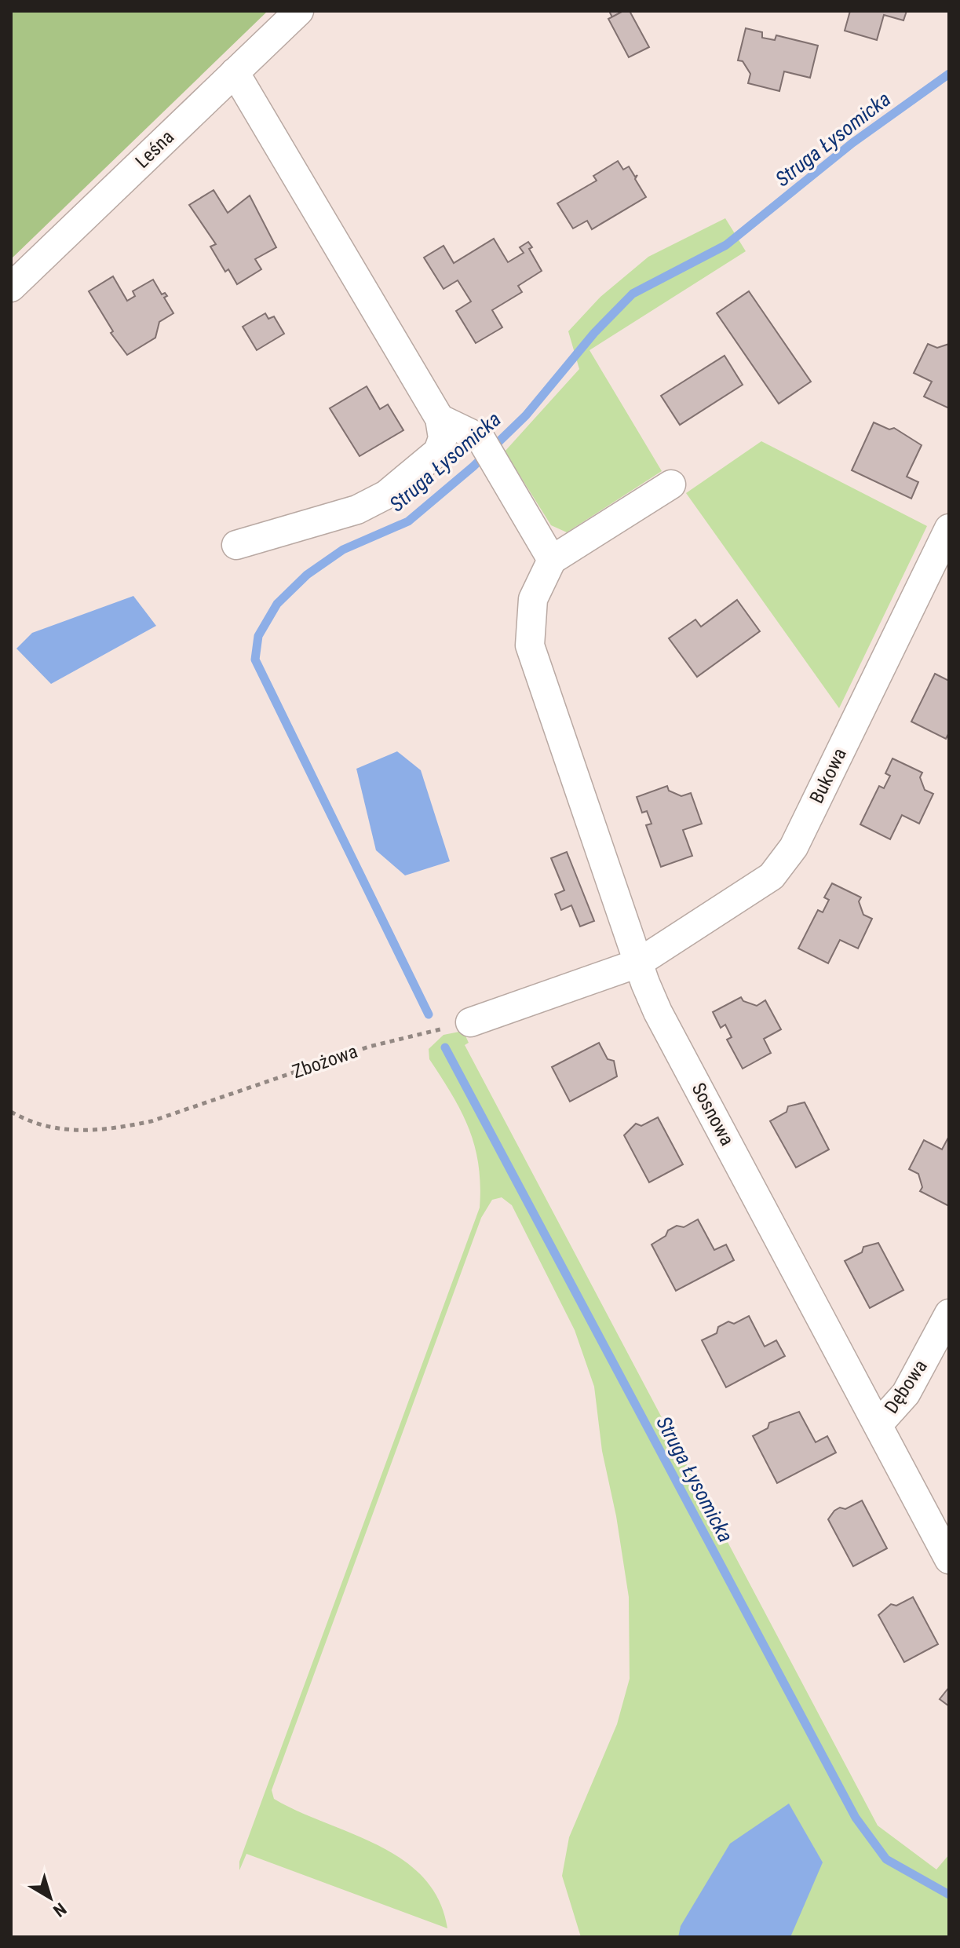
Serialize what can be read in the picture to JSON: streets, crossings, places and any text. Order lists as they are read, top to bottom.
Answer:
{
  "streets": {
    "street": [
      "Leśna",
      "Bukowa",
      "Sosnowa",
      "Dębowa"
    ],
    "path": ["Zbożowa"]
  },
  "crossings": [
    ["Bukowa", "Sosnowa"],
    ["Sosnowa", "Dębowa"]
  ],
  "water": ["Struga Łysomicka"],
  "north": "bottom right"
}
